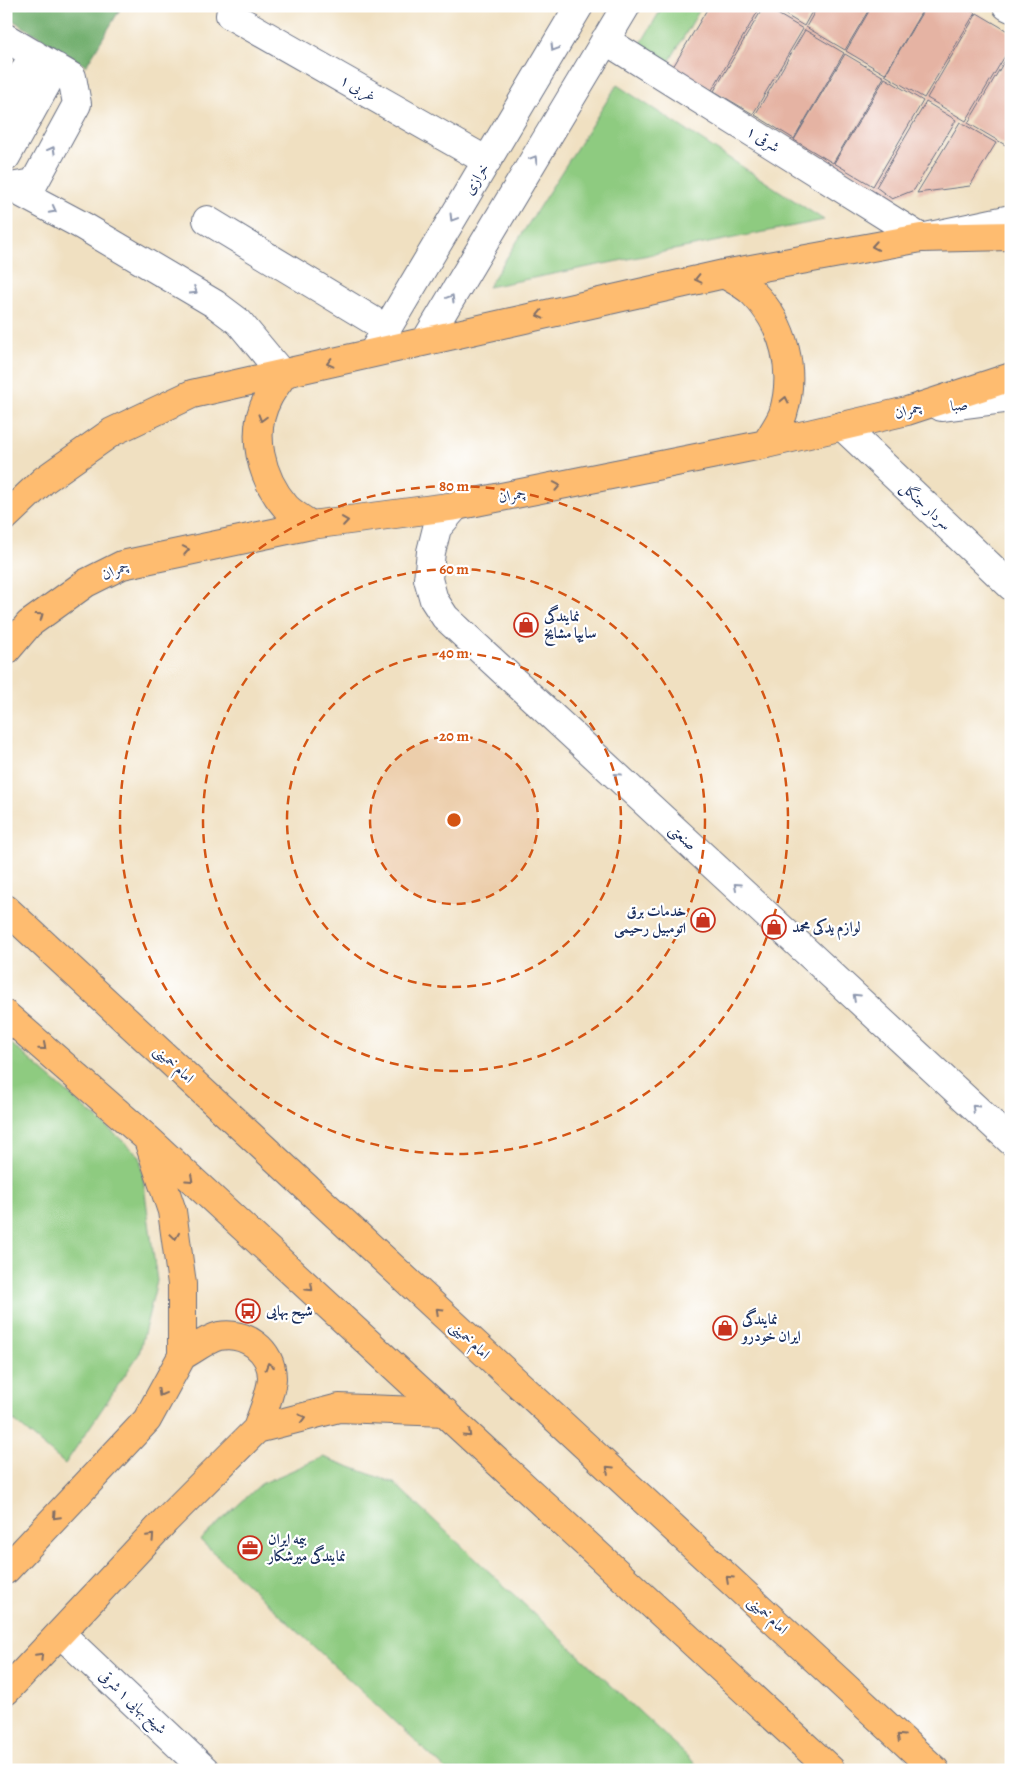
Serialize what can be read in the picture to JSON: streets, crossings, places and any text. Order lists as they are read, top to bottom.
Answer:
{
  "streets": {
    "main road": ["چمران", "امام خمینی"],
    "street": [
      "۱ غربی",
      "۱ شرقی",
      "خرازی",
      "صبا",
      "سردار جنگل",
      "صنعتی",
      "شیخ بهایی ۱ شرقی"
    ]
  },
  "crossings": [
    ["۱ غربی", "خرازی"],
    ["صبا", "چمران"],
    ["چمران", "سردار جنگل"],
    ["چمران", "صنعتی"]
  ],
  "one_way": ["صنعتی"],
  "places": {
    "shop": [
      "نمایندگی سایپا مشایخ",
      "خدمات برق اتومبیل رحیمی",
      "لوازم یدکی محمد",
      "نمایندگی ایران خودرو"
    ],
    "bus stop": ["شیح بهایی"],
    "office": ["بیمه ایران نمایندگی میرشکار"]
  },
  "rings": [
    "80 m",
    "60 m",
    "40 m",
    "20 m"
  ]
}
